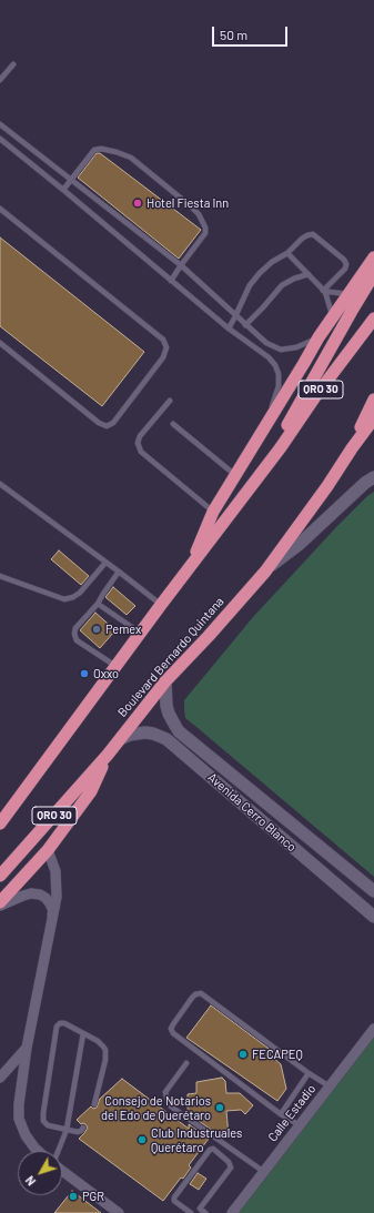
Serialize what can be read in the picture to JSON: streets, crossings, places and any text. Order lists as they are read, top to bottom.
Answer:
{
  "streets": {
    "highway": ["QRO 30", "Boulevard Bernardo Quintana"],
    "main road": ["Avenida Cerro Blanco"],
    "street": ["Calle Estadio"]
  },
  "crossings": [
    ["Boulevard Bernardo Quintana", "Avenida Cerro Blanco"]
  ],
  "places": [
    "Hotel Fiesta Inn",
    "Pemex",
    "Oxxo",
    "FECAPEQ",
    "Consejo de Notarios del Edo de Querétaro",
    "Club Industruales Querétaro",
    "PGR"
  ],
  "scale_bar": "50 m",
  "north": "bottom left"
}
